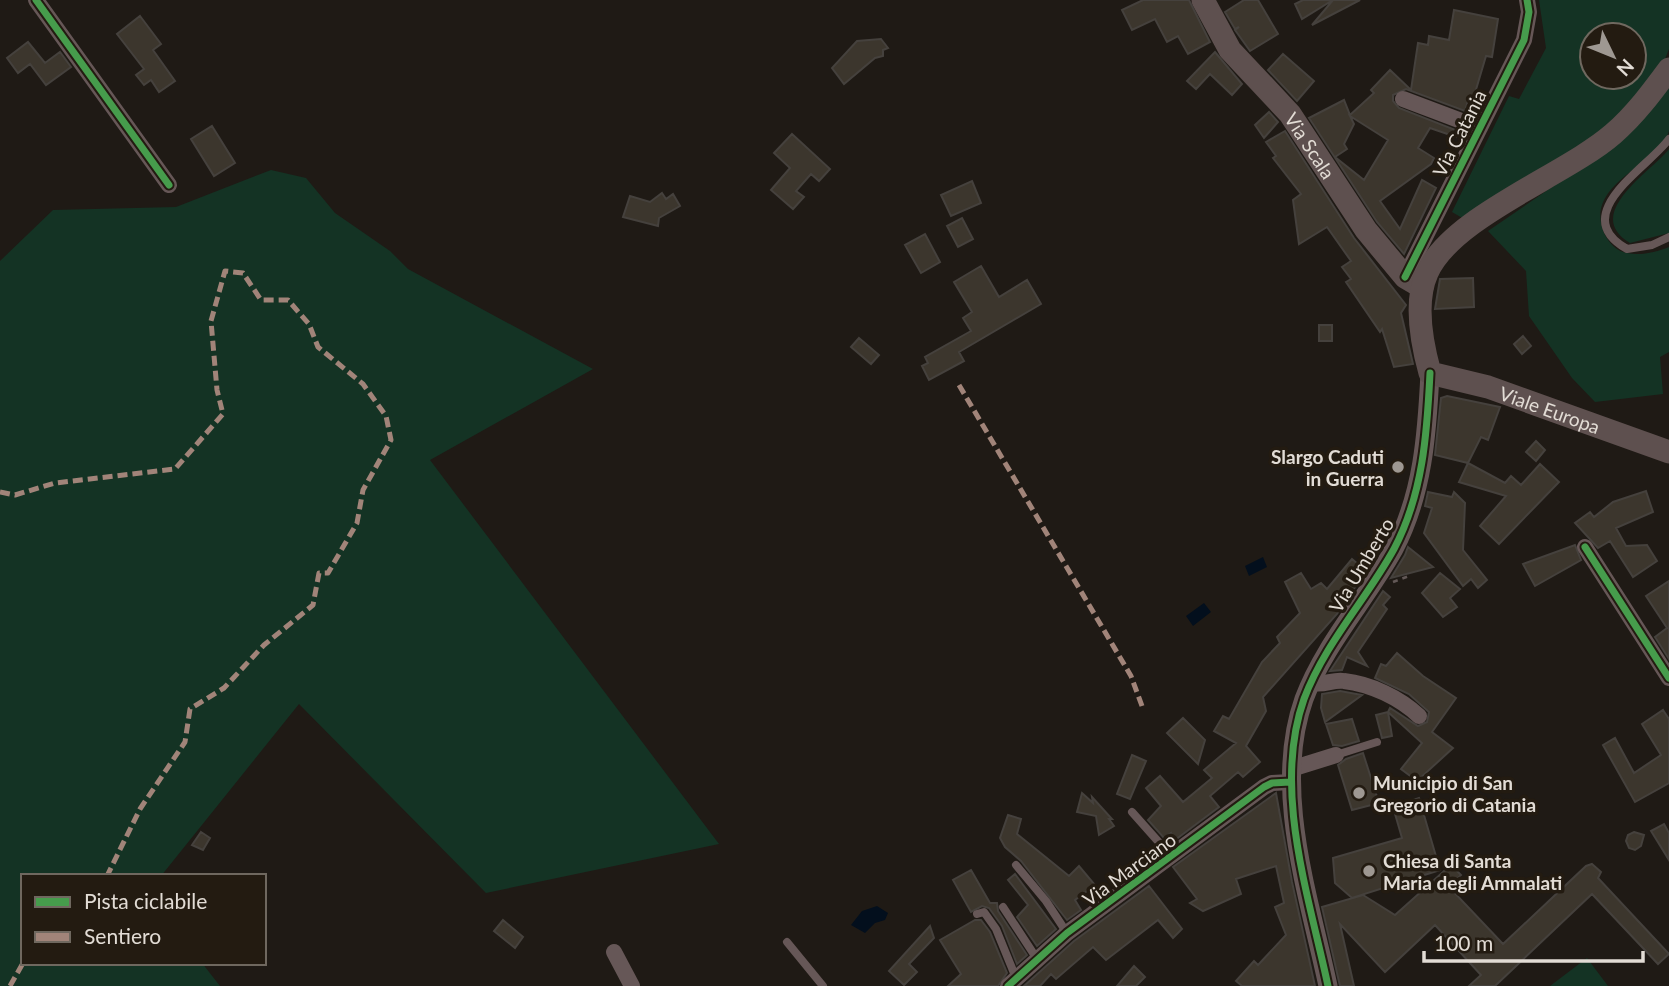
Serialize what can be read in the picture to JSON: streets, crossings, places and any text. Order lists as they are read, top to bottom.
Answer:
{
  "streets": {
    "main road": ["Via Scala", "Viale Europa", "Via Umberto"],
    "street": ["Via Catania", "Via Marciano"]
  },
  "crossings": [
    ["Via Catania", "Via Scala"],
    ["Via Catania", "Via Umberto"],
    ["Via Scala", "Via Umberto"],
    ["Viale Europa", "Via Umberto"],
    ["Via Umberto", "Via Marciano"]
  ],
  "places": ["Slargo Caduti in Guerra", "Municipio di San Gregorio di Catania", "Chiesa di Santa Maria degli Ammalati"],
  "legend": ["Pista ciclabile", "Sentiero"],
  "scale_bar": "100 m",
  "north": "bottom right"
}
